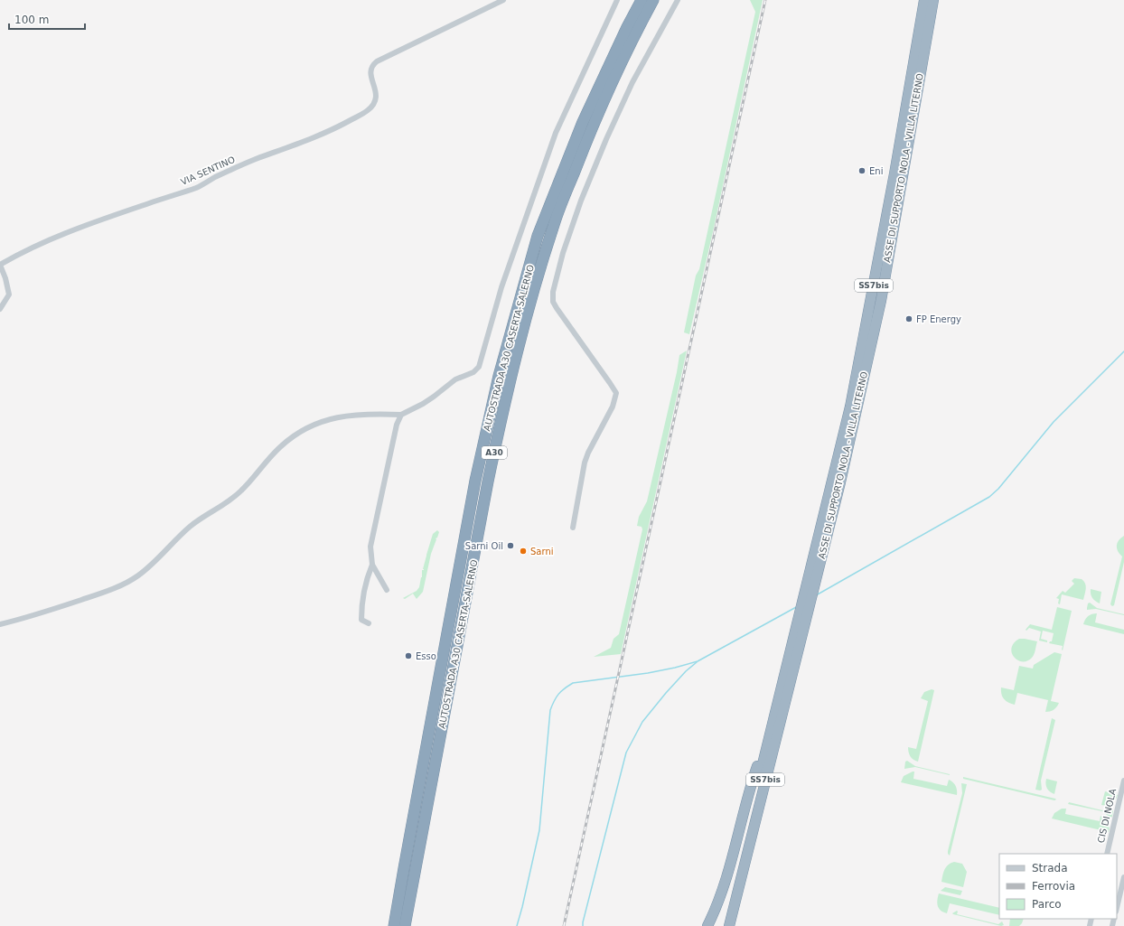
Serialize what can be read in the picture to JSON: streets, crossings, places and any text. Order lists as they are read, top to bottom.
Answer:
{
  "streets": {
    "highway": [
      "ASSE DI SUPPORTO NOLA - VILLA LITERNO",
      "SS7bis",
      "AUTOSTRADA A30 CASERTA-SALERNO",
      "A30"
    ],
    "street": ["VIA SENTINO", "CIS DI NOLA"]
  },
  "places": [
    "Eni",
    "FP Energy",
    "Sarni Oil",
    "Sarni",
    "Esso"
  ],
  "legend": ["Strada", "Ferrovia", "Parco"],
  "scale_bar": "100 m"
}
